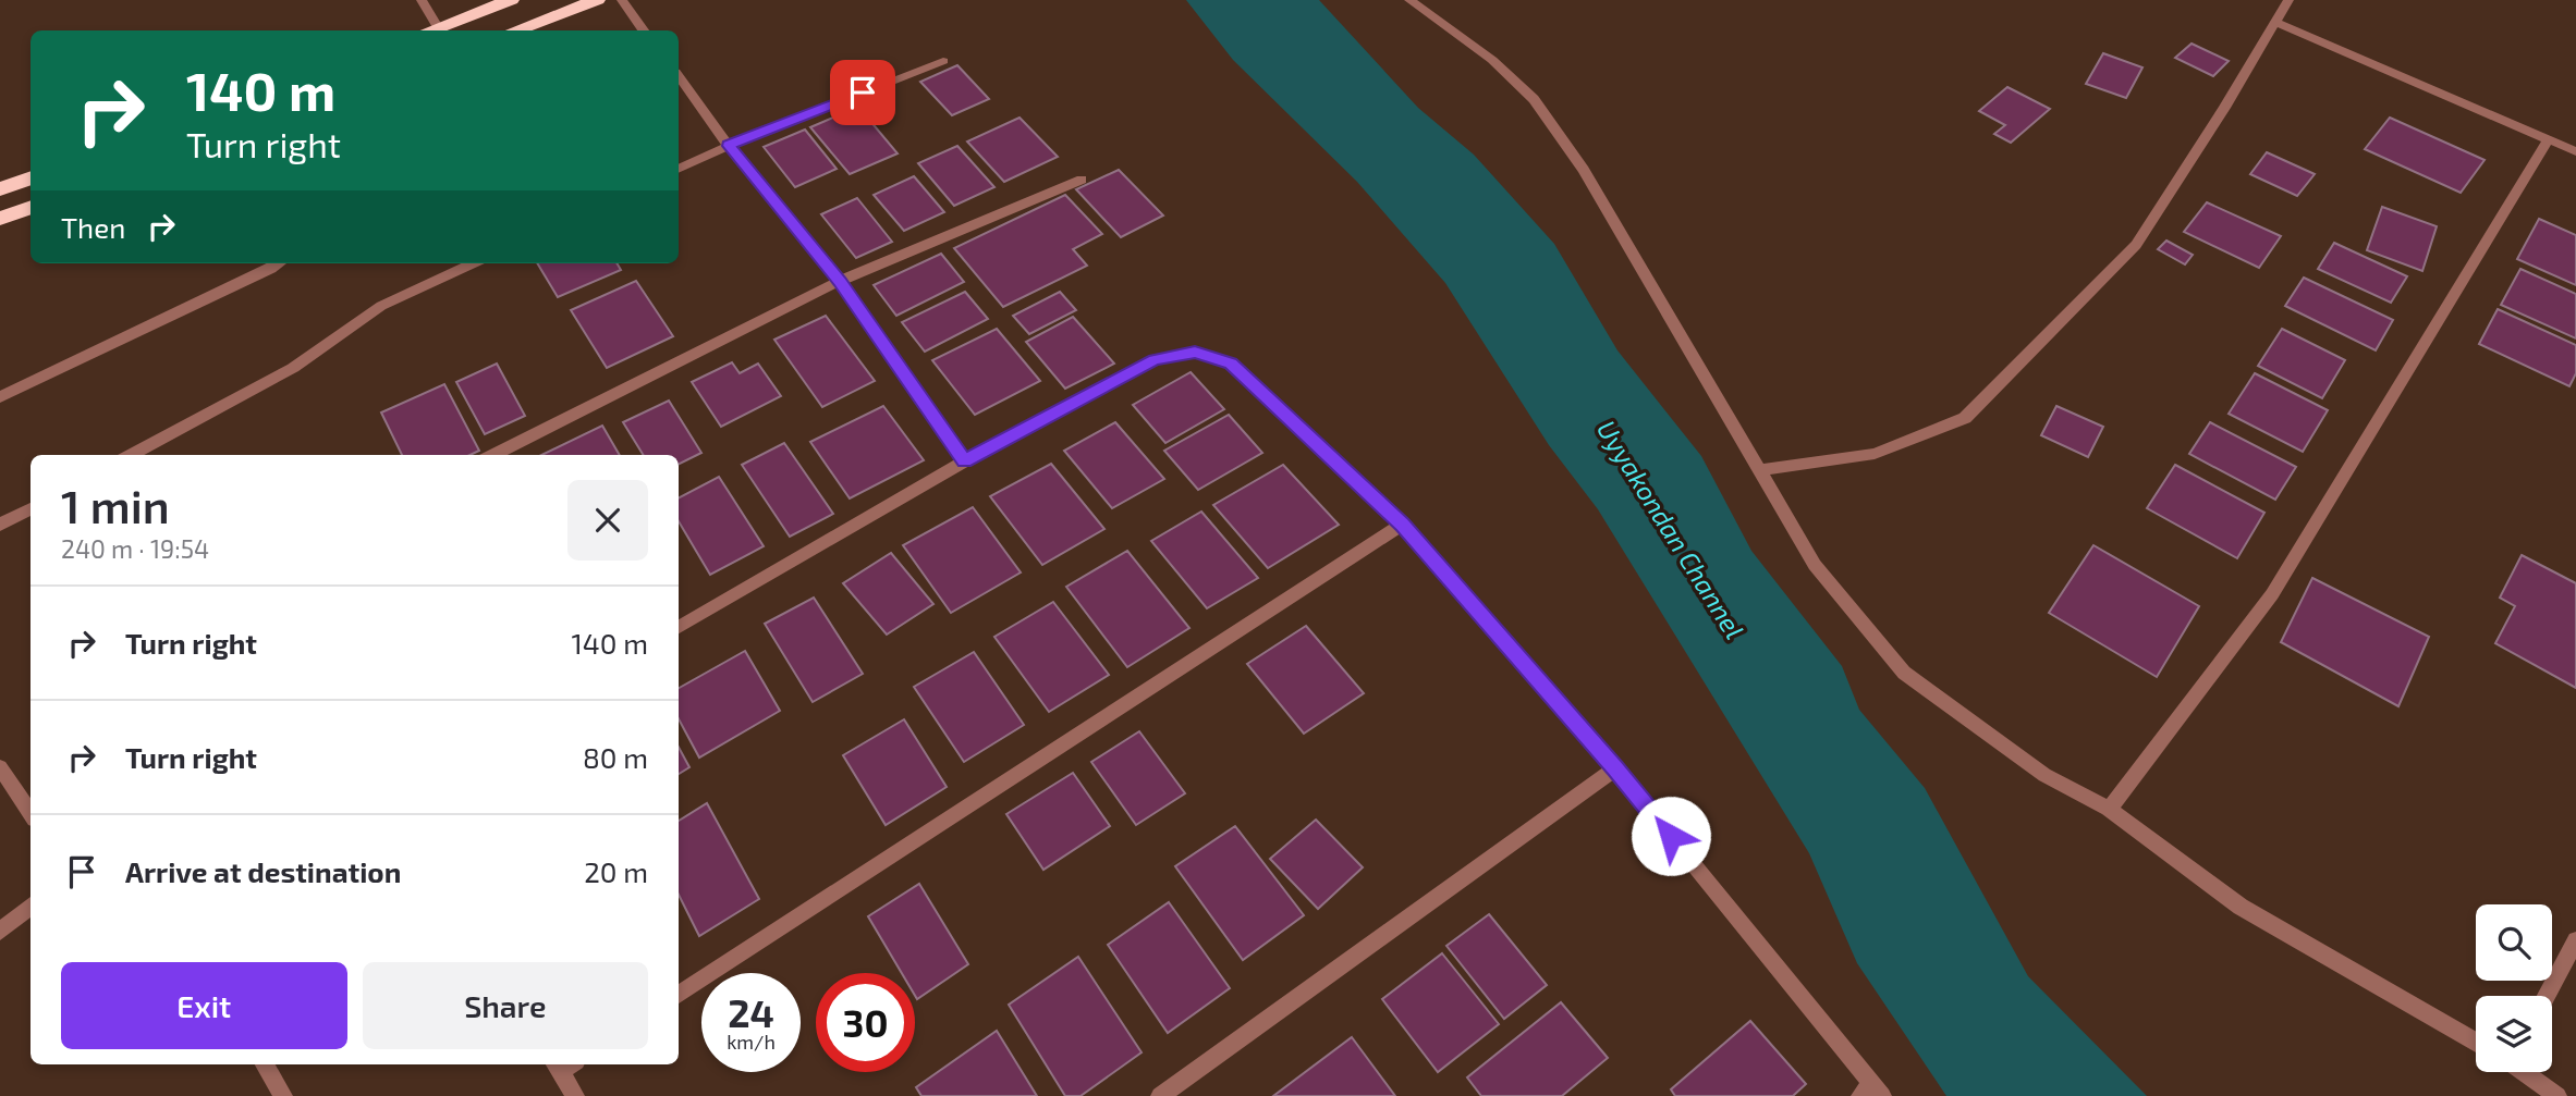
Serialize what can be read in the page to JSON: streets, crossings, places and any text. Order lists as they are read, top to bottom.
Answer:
{
  "water": ["Uyyakondan Channel"],
  "page": {
    "turn": ["140 m", "Turn right"],
    "then": "Then",
    "heading": ["1 min", "240 m · 19:54"],
    "list": [
      {
        "name": "Turn right",
        "value": "140 m"
      },
      {
        "name": "Turn right",
        "value": "80 m"
      },
      {
        "name": "Arrive at destination",
        "value": "20 m"
      }
    ],
    "buttons": ["Exit", "Share"],
    "speed": "24 km/h",
    "limit": "30"
  }
}
